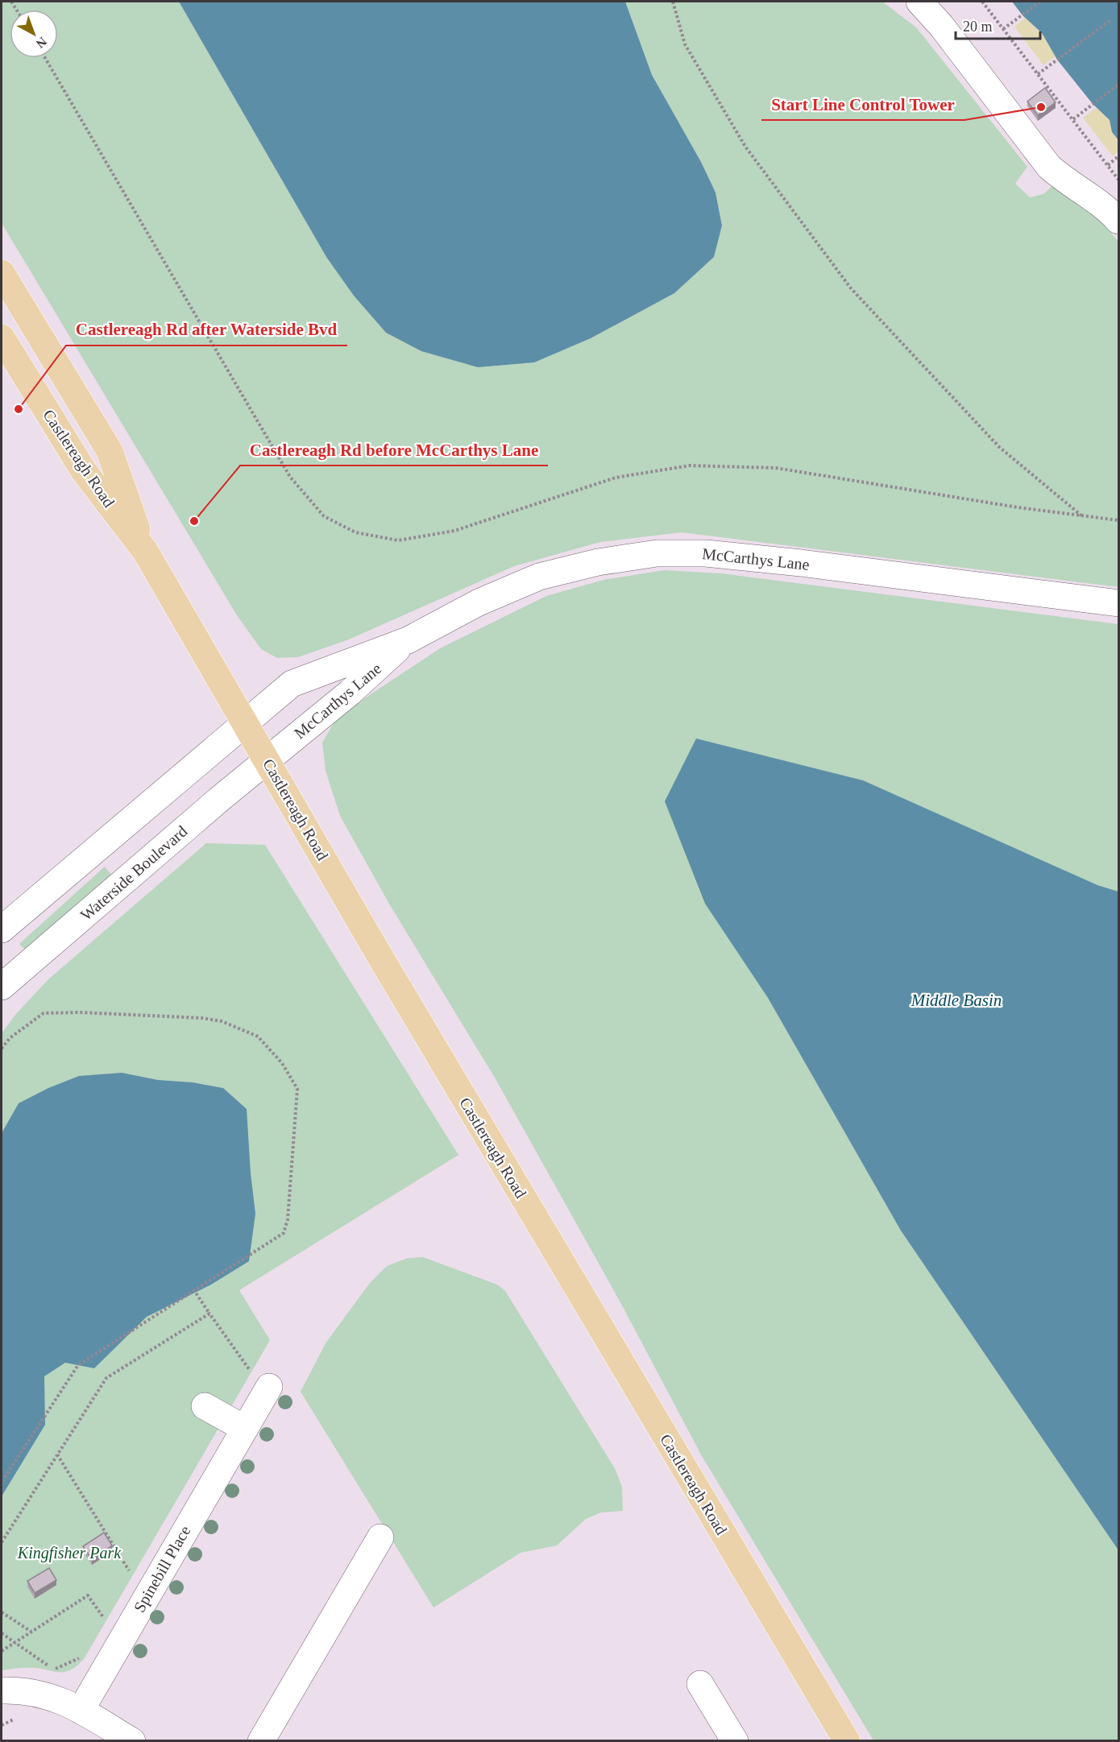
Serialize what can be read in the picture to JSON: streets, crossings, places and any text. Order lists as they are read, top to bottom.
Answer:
{
  "streets": {
    "main road": ["Castlereagh Road"],
    "street": ["McCarthys Lane", "Waterside Boulevard", "Spinebill Place"]
  },
  "crossings": [
    ["Castlereagh Road", "McCarthys Lane"],
    ["Castlereagh Road", "Waterside Boulevard"],
    ["McCarthys Lane", "Waterside Boulevard"]
  ],
  "water": ["Middle Basin"],
  "parks": ["Kingfisher Park"],
  "places": ["Start Line Control Tower", "Castlereagh Rd after Waterside Bvd", "Castlereagh Rd before McCarthys Lane"],
  "scale_bar": "20 m",
  "north": "bottom right"
}
